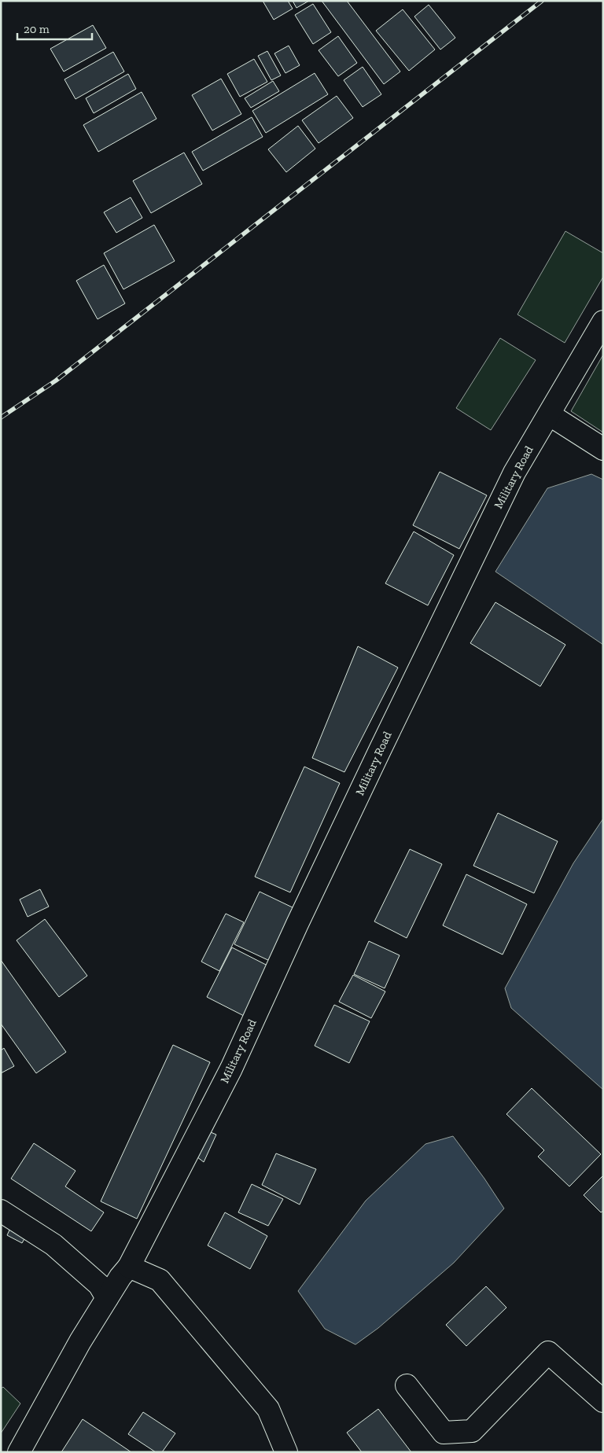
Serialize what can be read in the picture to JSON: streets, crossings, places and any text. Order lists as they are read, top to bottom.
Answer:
{
  "streets": {
    "street": ["Military Road"]
  },
  "scale_bar": "20 m"
}
